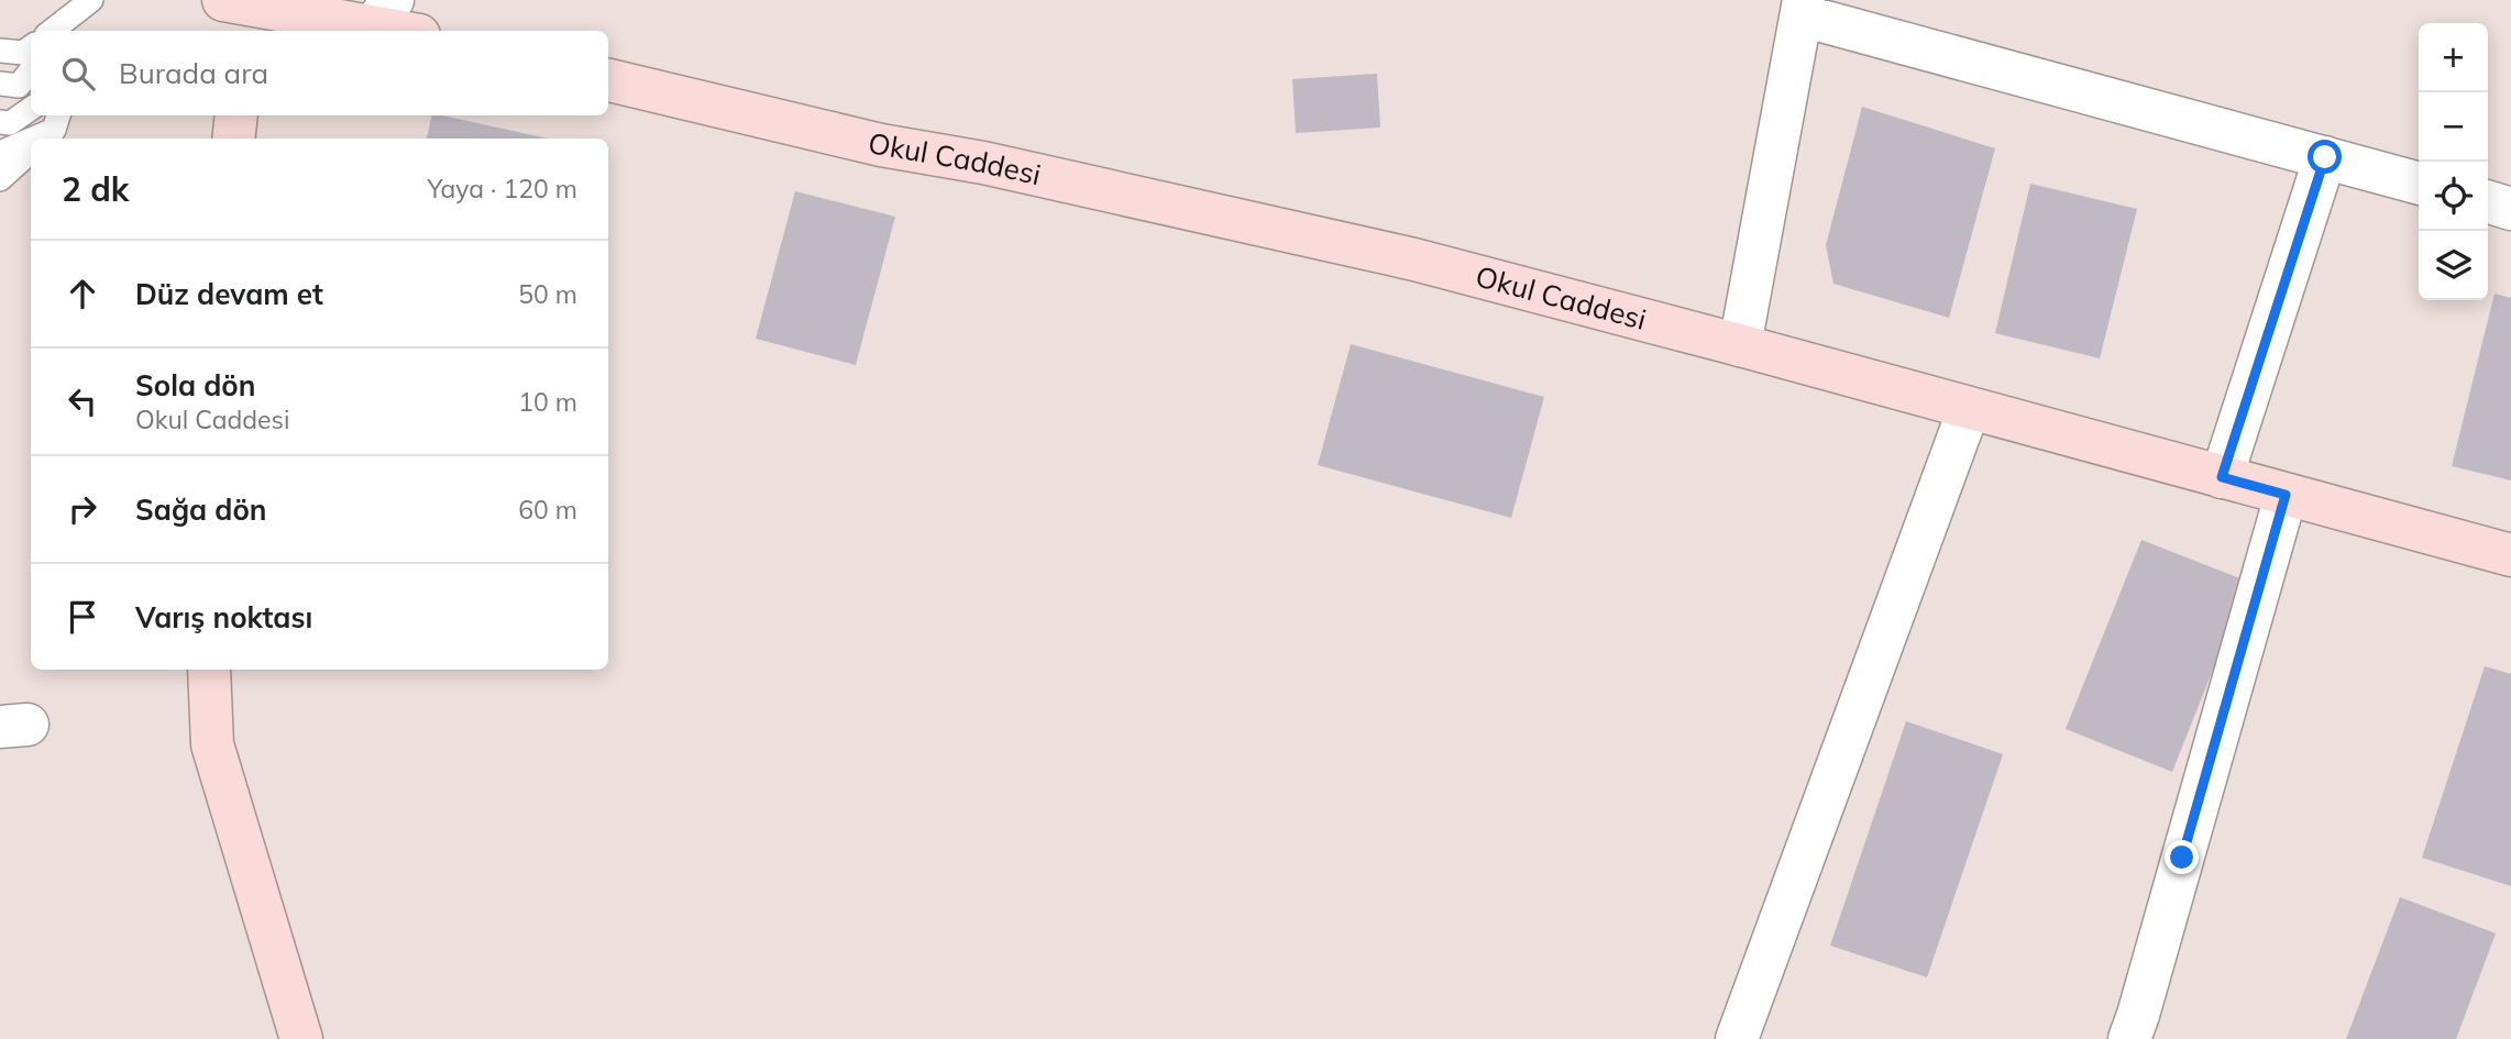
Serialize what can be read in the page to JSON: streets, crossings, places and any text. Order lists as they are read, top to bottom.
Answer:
{
  "streets": {
    "main road": ["Okul Caddesi"]
  },
  "page": {
    "map_buttons": ["+", "−"],
    "search": "Burada ara",
    "heading": ["2 dk", "Yaya · 120 m"],
    "list": [
      ["Düz devam et", "50 m"],
      ["Sola dön", "Okul Caddesi", "10 m"],
      ["Sağa dön", "60 m"],
      "Varış noktası"
    ]
  }
}
